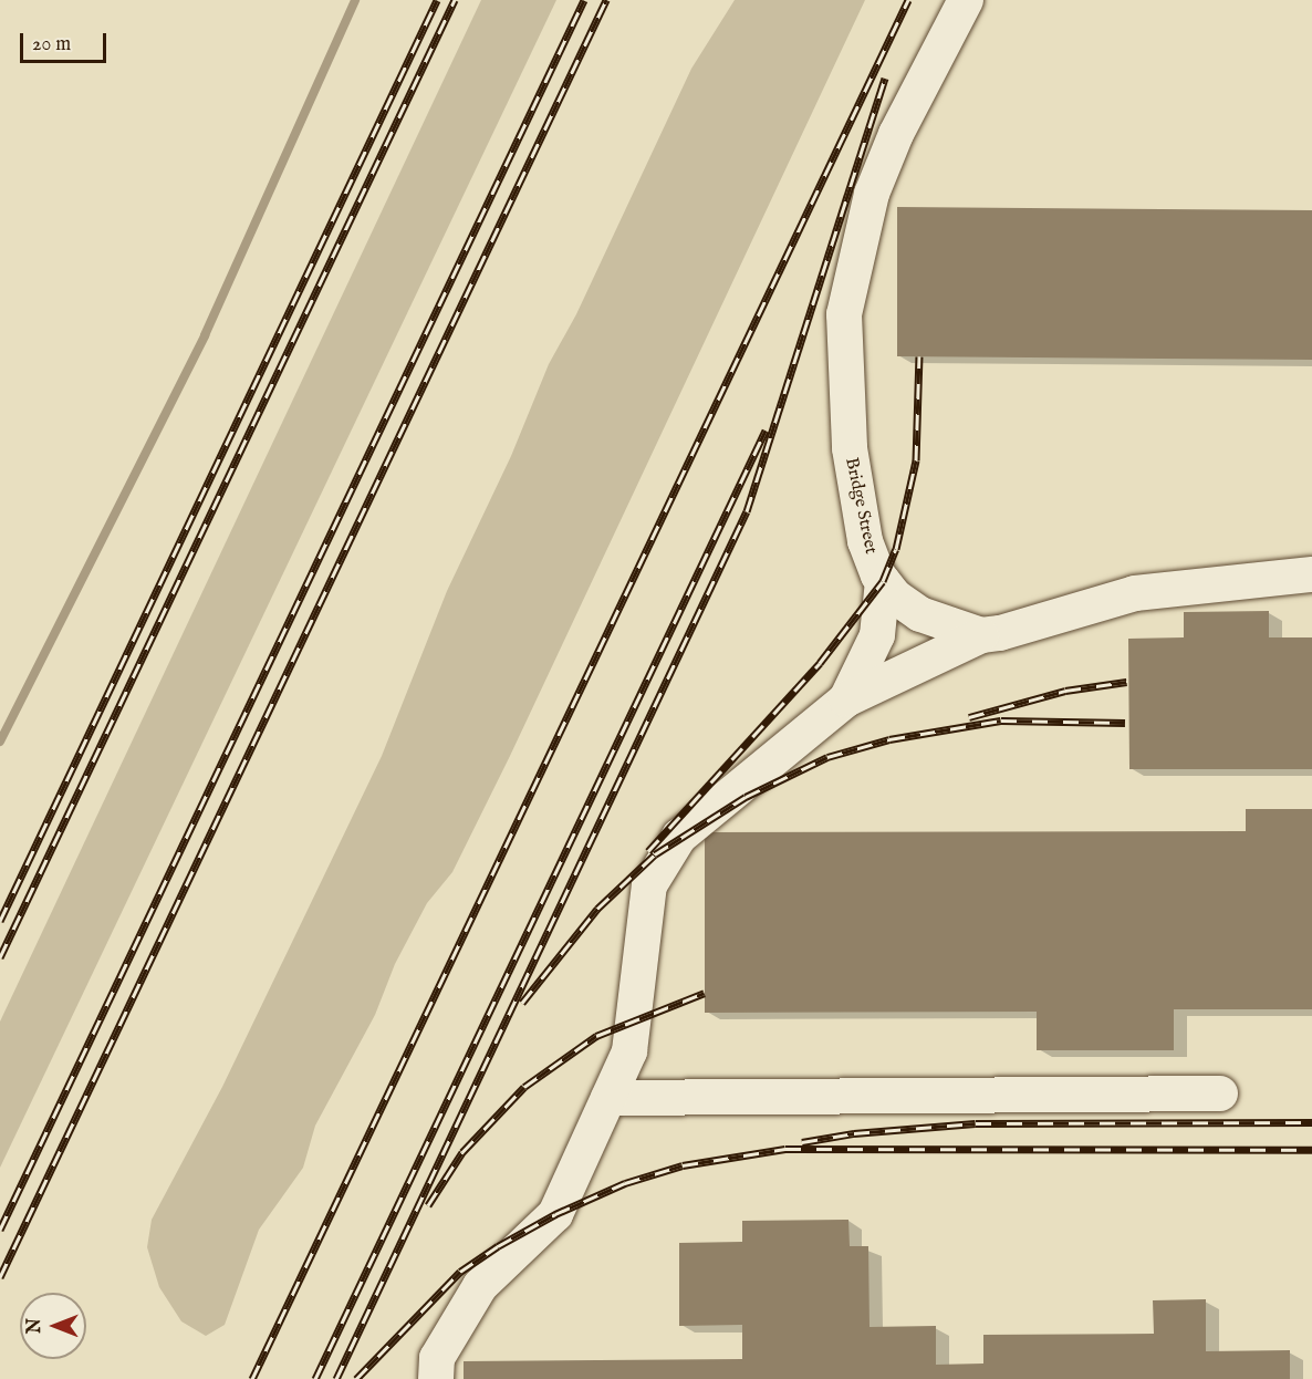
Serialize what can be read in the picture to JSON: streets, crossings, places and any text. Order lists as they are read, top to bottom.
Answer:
{
  "streets": {
    "lane": ["Bridge Street"]
  },
  "scale_bar": "20 m",
  "north": "left"
}
